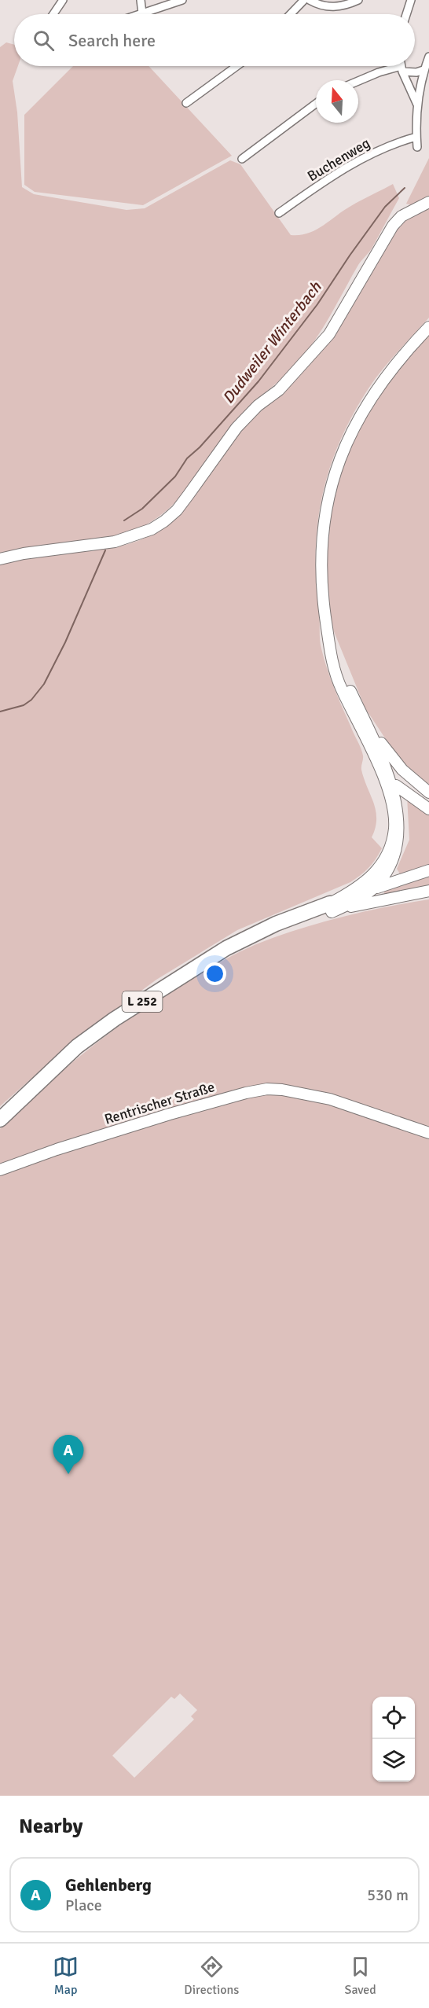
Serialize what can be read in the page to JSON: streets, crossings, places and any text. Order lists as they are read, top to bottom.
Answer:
{
  "streets": {
    "highway": ["L 252"],
    "main road": ["Rentrischer Straße"],
    "street": ["Buchenweg"]
  },
  "water": ["Dudweiler Winterbach"],
  "north": "top",
  "page": {
    "search": "Search here",
    "pins": "A",
    "heading": "Nearby",
    "list": [
      {
        "mark": "A",
        "name": "Gehlenberg",
        "note": "Place",
        "value": "530 m"
      }
    ],
    "nav": ["Map", "Directions", "Saved"]
  }
}
